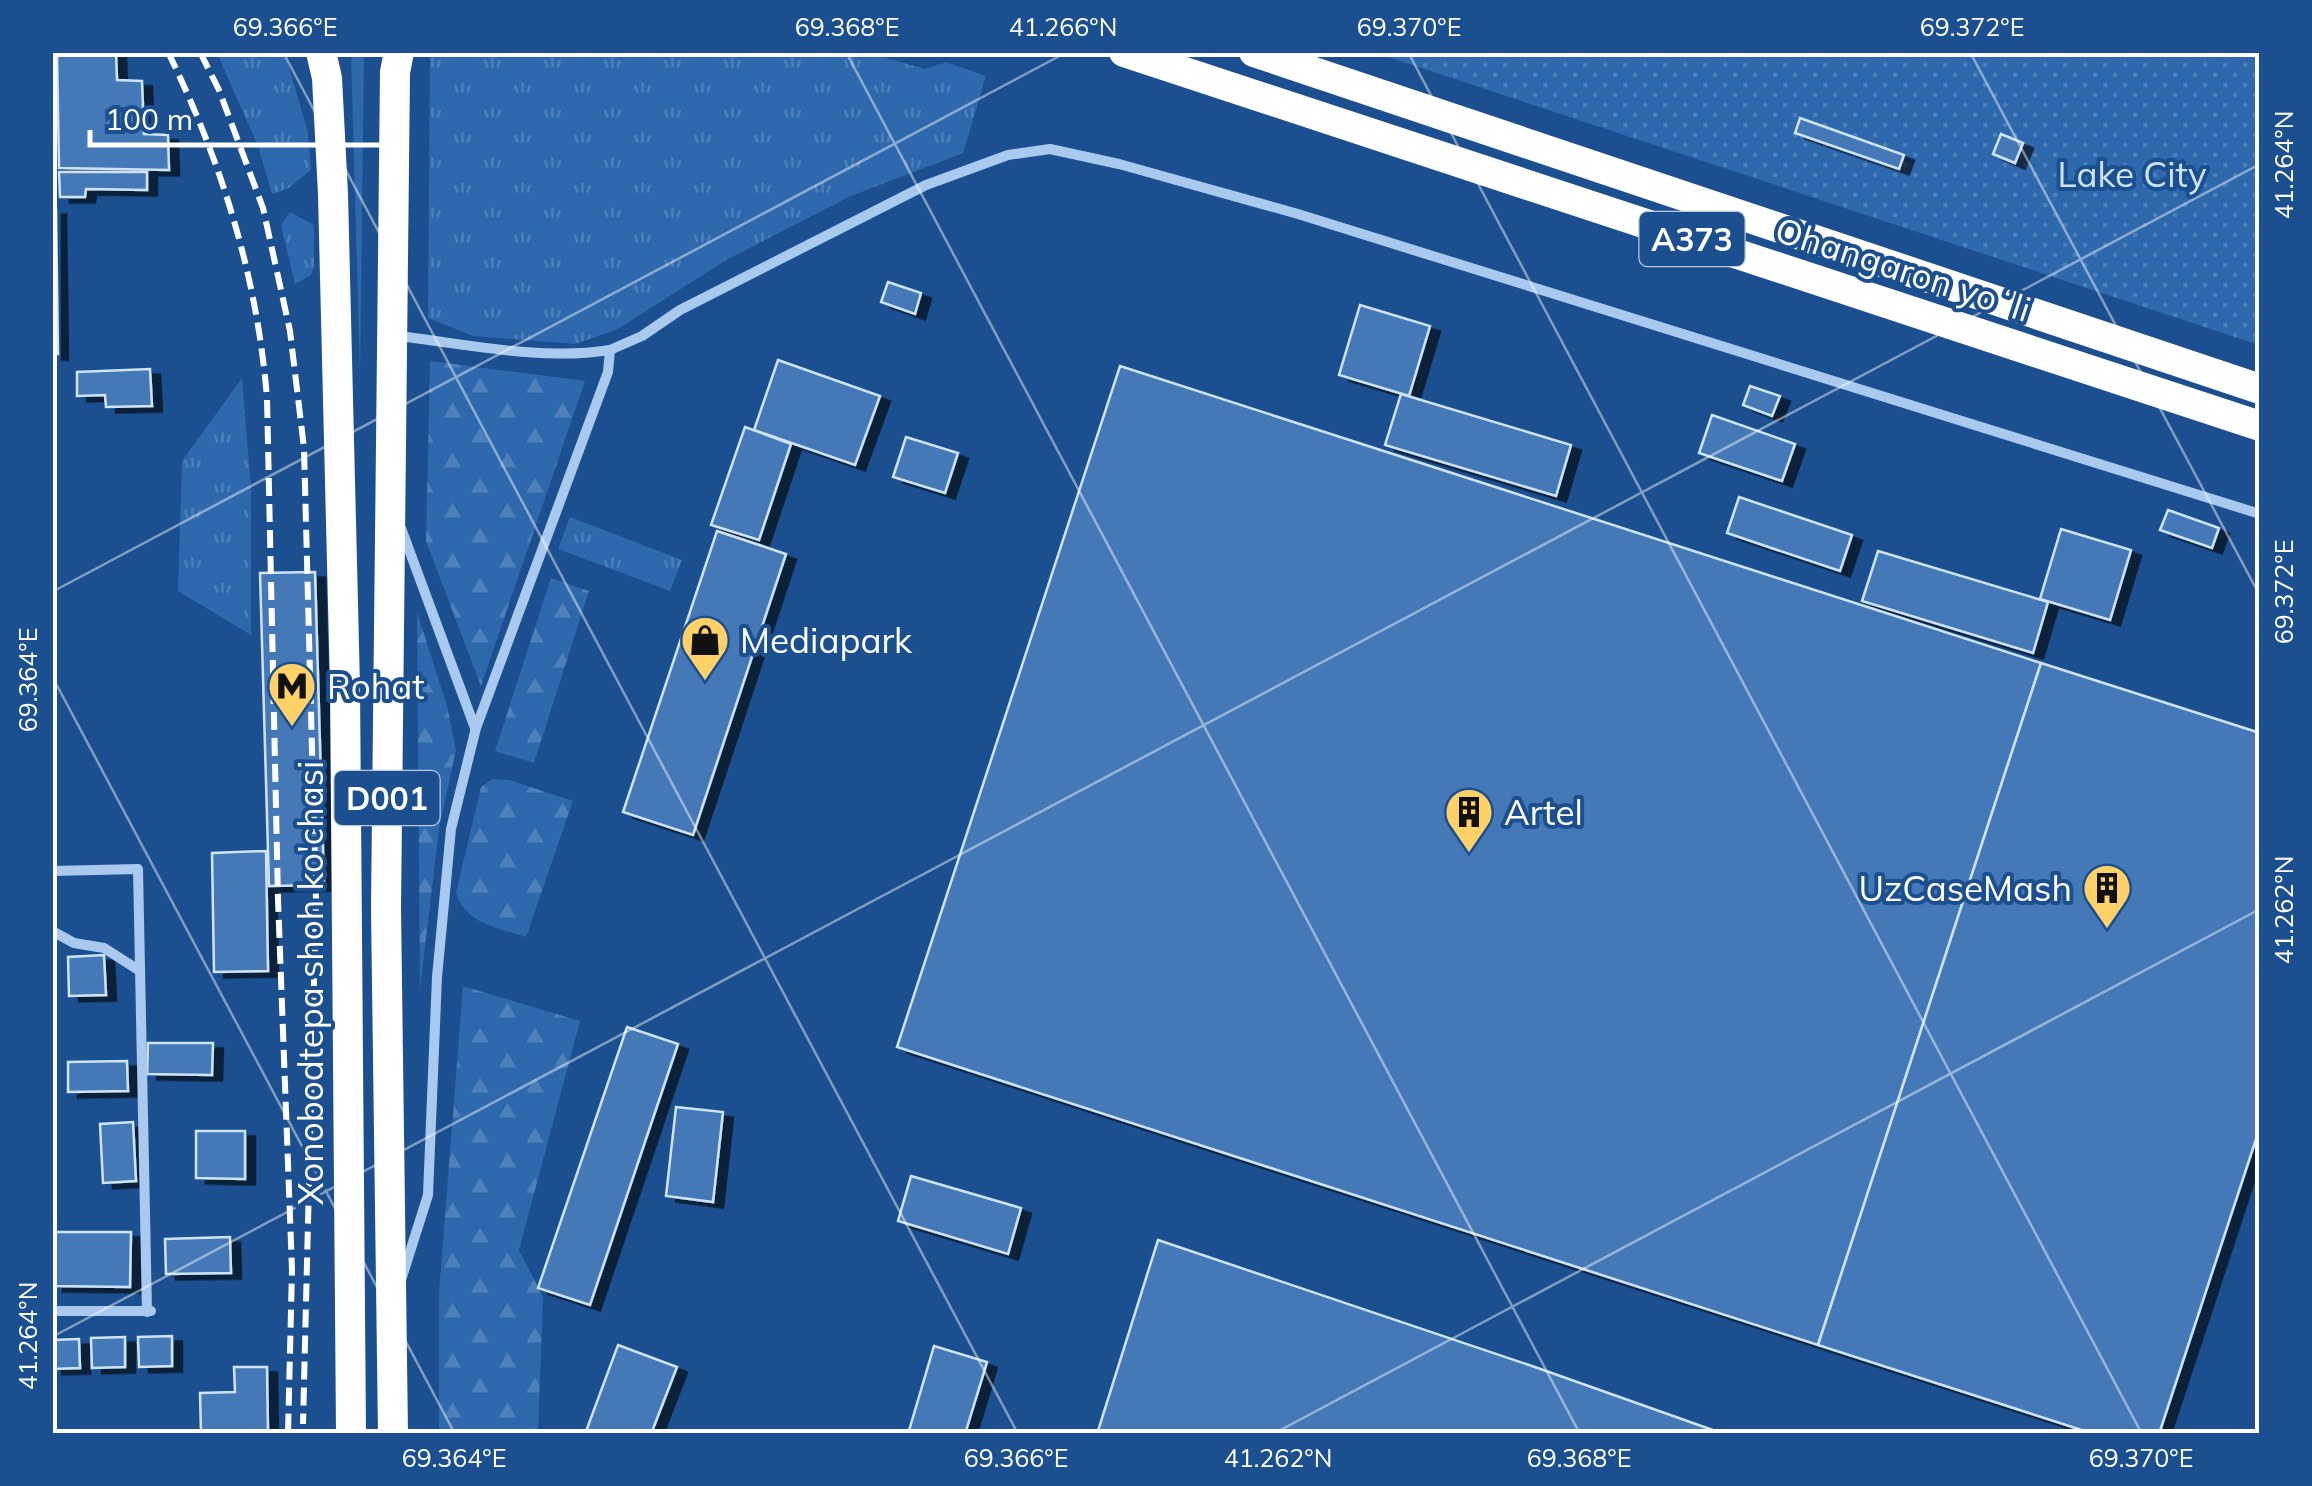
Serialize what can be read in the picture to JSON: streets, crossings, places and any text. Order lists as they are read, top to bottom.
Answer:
{
  "streets": {
    "highway": [
      "A373",
      "Ohangaron yoʻli",
      "D001",
      "Xonobodtepa shoh ko'chasi"
    ]
  },
  "parks": ["Lake City"],
  "places": {
    "shop": ["Mediapark"],
    "metro station": ["Rohat"],
    "building": ["Artel", "UzCaseMash"]
  },
  "scale_bar": "100 m",
  "coordinates": [
    "69.366°E",
    "69.368°E",
    "41.266°N",
    "69.370°E",
    "69.372°E",
    "41.264°N",
    "69.364°E",
    "41.262°N"
  ]
}
